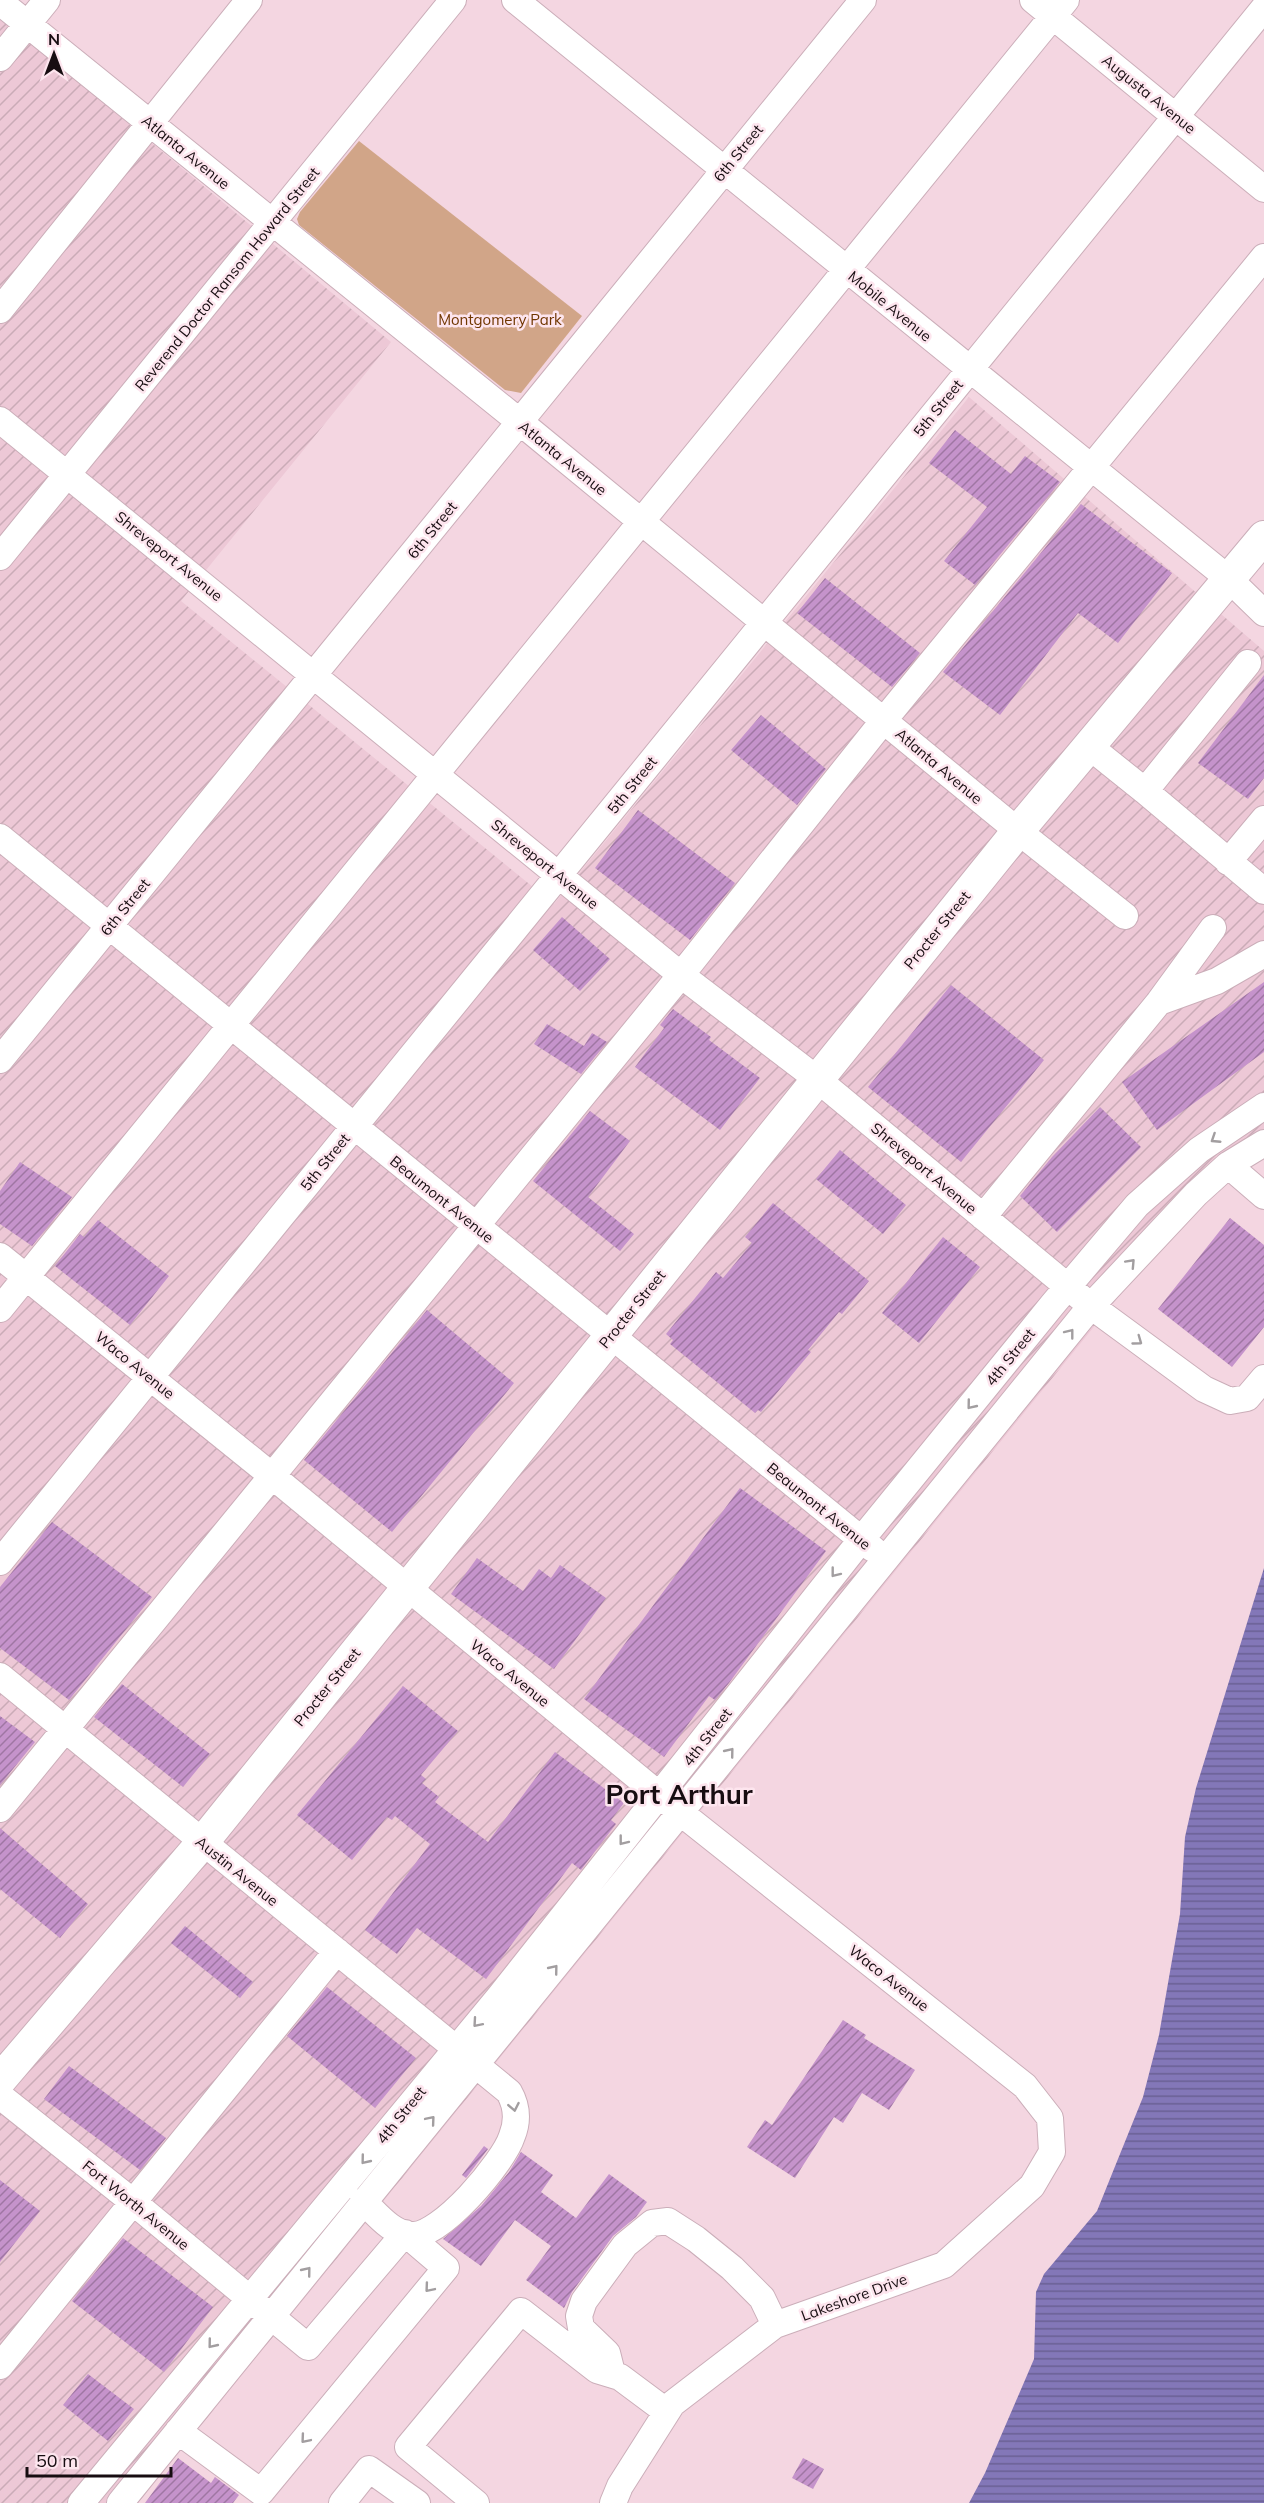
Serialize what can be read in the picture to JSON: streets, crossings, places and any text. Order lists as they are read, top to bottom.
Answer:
{
  "streets": {
    "main road": ["Procter Street"],
    "street": [
      "Augusta Avenue",
      "Atlanta Avenue",
      "6th Street",
      "Reverend Doctor Ransom Howard Street",
      "Mobile Avenue",
      "5th Street",
      "Shreveport Avenue",
      "Beaumont Avenue",
      "4th Street",
      "Waco Avenue",
      "Austin Avenue",
      "Fort Worth Avenue",
      "Lakeshore Drive"
    ]
  },
  "crossings": [
    ["Augusta Avenue", "5th Street"],
    ["Atlanta Avenue", "6th Street"],
    ["Atlanta Avenue", "Reverend Doctor Ransom Howard Street"],
    ["Atlanta Avenue", "5th Street"],
    ["Atlanta Avenue", "Procter Street"],
    ["6th Street", "Mobile Avenue"],
    ["6th Street", "Shreveport Avenue"],
    ["6th Street", "Beaumont Avenue"],
    ["Reverend Doctor Ransom Howard Street", "Shreveport Avenue"],
    ["Mobile Avenue", "5th Street"],
    ["Mobile Avenue", "Procter Street"],
    ["5th Street", "Shreveport Avenue"],
    ["5th Street", "Beaumont Avenue"],
    ["5th Street", "Waco Avenue"],
    ["Shreveport Avenue", "Procter Street"],
    ["Shreveport Avenue", "4th Street"],
    ["Procter Street", "Beaumont Avenue"],
    ["Procter Street", "Waco Avenue"],
    ["Procter Street", "Austin Avenue"],
    ["Beaumont Avenue", "4th Street"],
    ["4th Street", "Waco Avenue"],
    ["4th Street", "Austin Avenue"],
    ["4th Street", "Fort Worth Avenue"],
    ["Waco Avenue", "Lakeshore Drive"],
    ["Austin Avenue", "Fort Worth Avenue"]
  ],
  "districts": ["Port Arthur"],
  "parks": ["Montgomery Park"],
  "scale_bar": "50 m",
  "north": "top"
}
